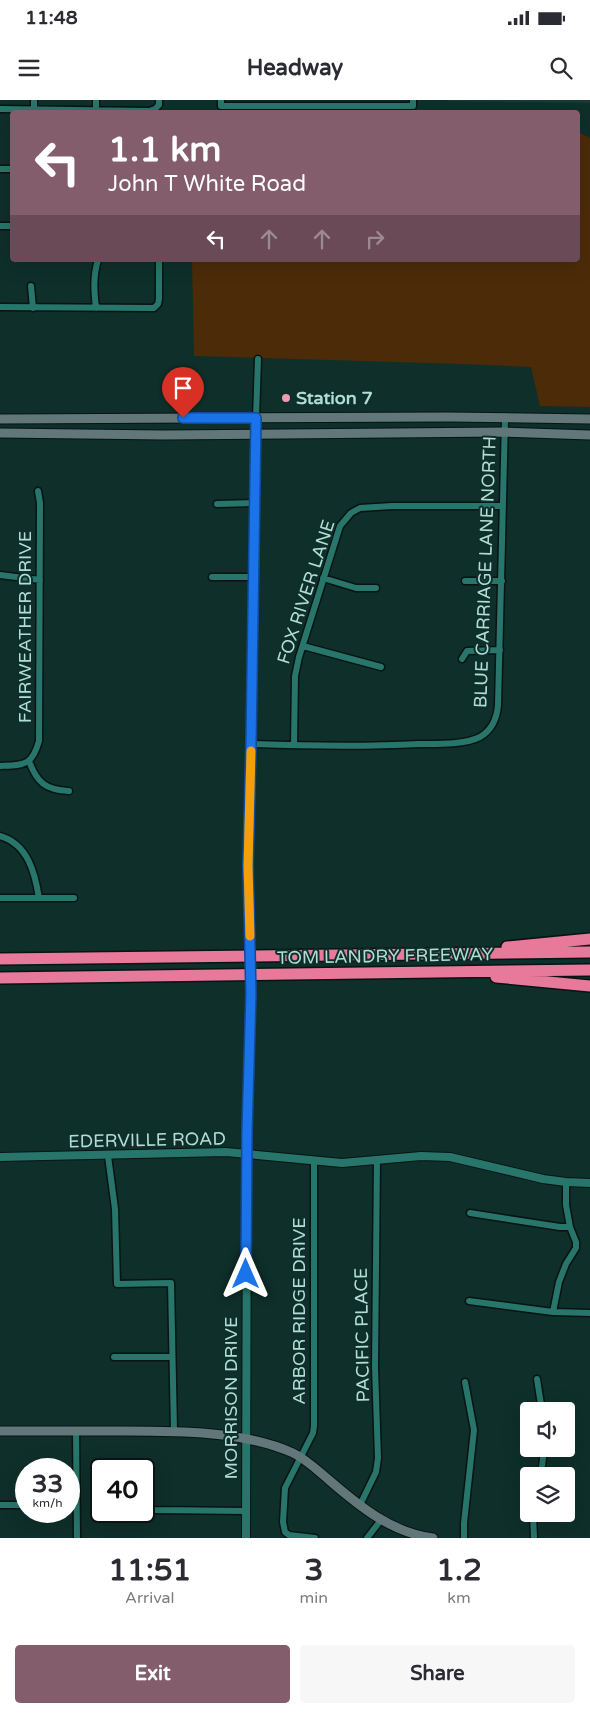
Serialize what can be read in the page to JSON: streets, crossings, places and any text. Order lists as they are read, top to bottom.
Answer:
{
  "streets": {
    "highway": ["TOM LANDRY FREEWAY"],
    "street": [
      "BLUE CARRIAGE LANE NORTH",
      "FOX RIVER LANE",
      "FAIRWEATHER DRIVE",
      "EDERVILLE ROAD",
      "ARBOR RIDGE DRIVE",
      "PACIFIC PLACE",
      "MORRISON DRIVE"
    ]
  },
  "crossings": [
    ["BLUE CARRIAGE LANE NORTH", "FOX RIVER LANE"],
    ["EDERVILLE ROAD", "ARBOR RIDGE DRIVE"],
    ["EDERVILLE ROAD", "PACIFIC PLACE"],
    ["EDERVILLE ROAD", "MORRISON DRIVE"]
  ],
  "places": ["Station 7"],
  "page": {
    "status": "11:48",
    "header": "Headway",
    "turn": ["1.1 km", "John T White Road"],
    "speed": "33 km/h",
    "limit": "40",
    "eta": [
      "11:51",
      "Arrival",
      "3",
      "min",
      "1.2",
      "km"
    ],
    "buttons": ["Exit", "Share"]
  }
}
